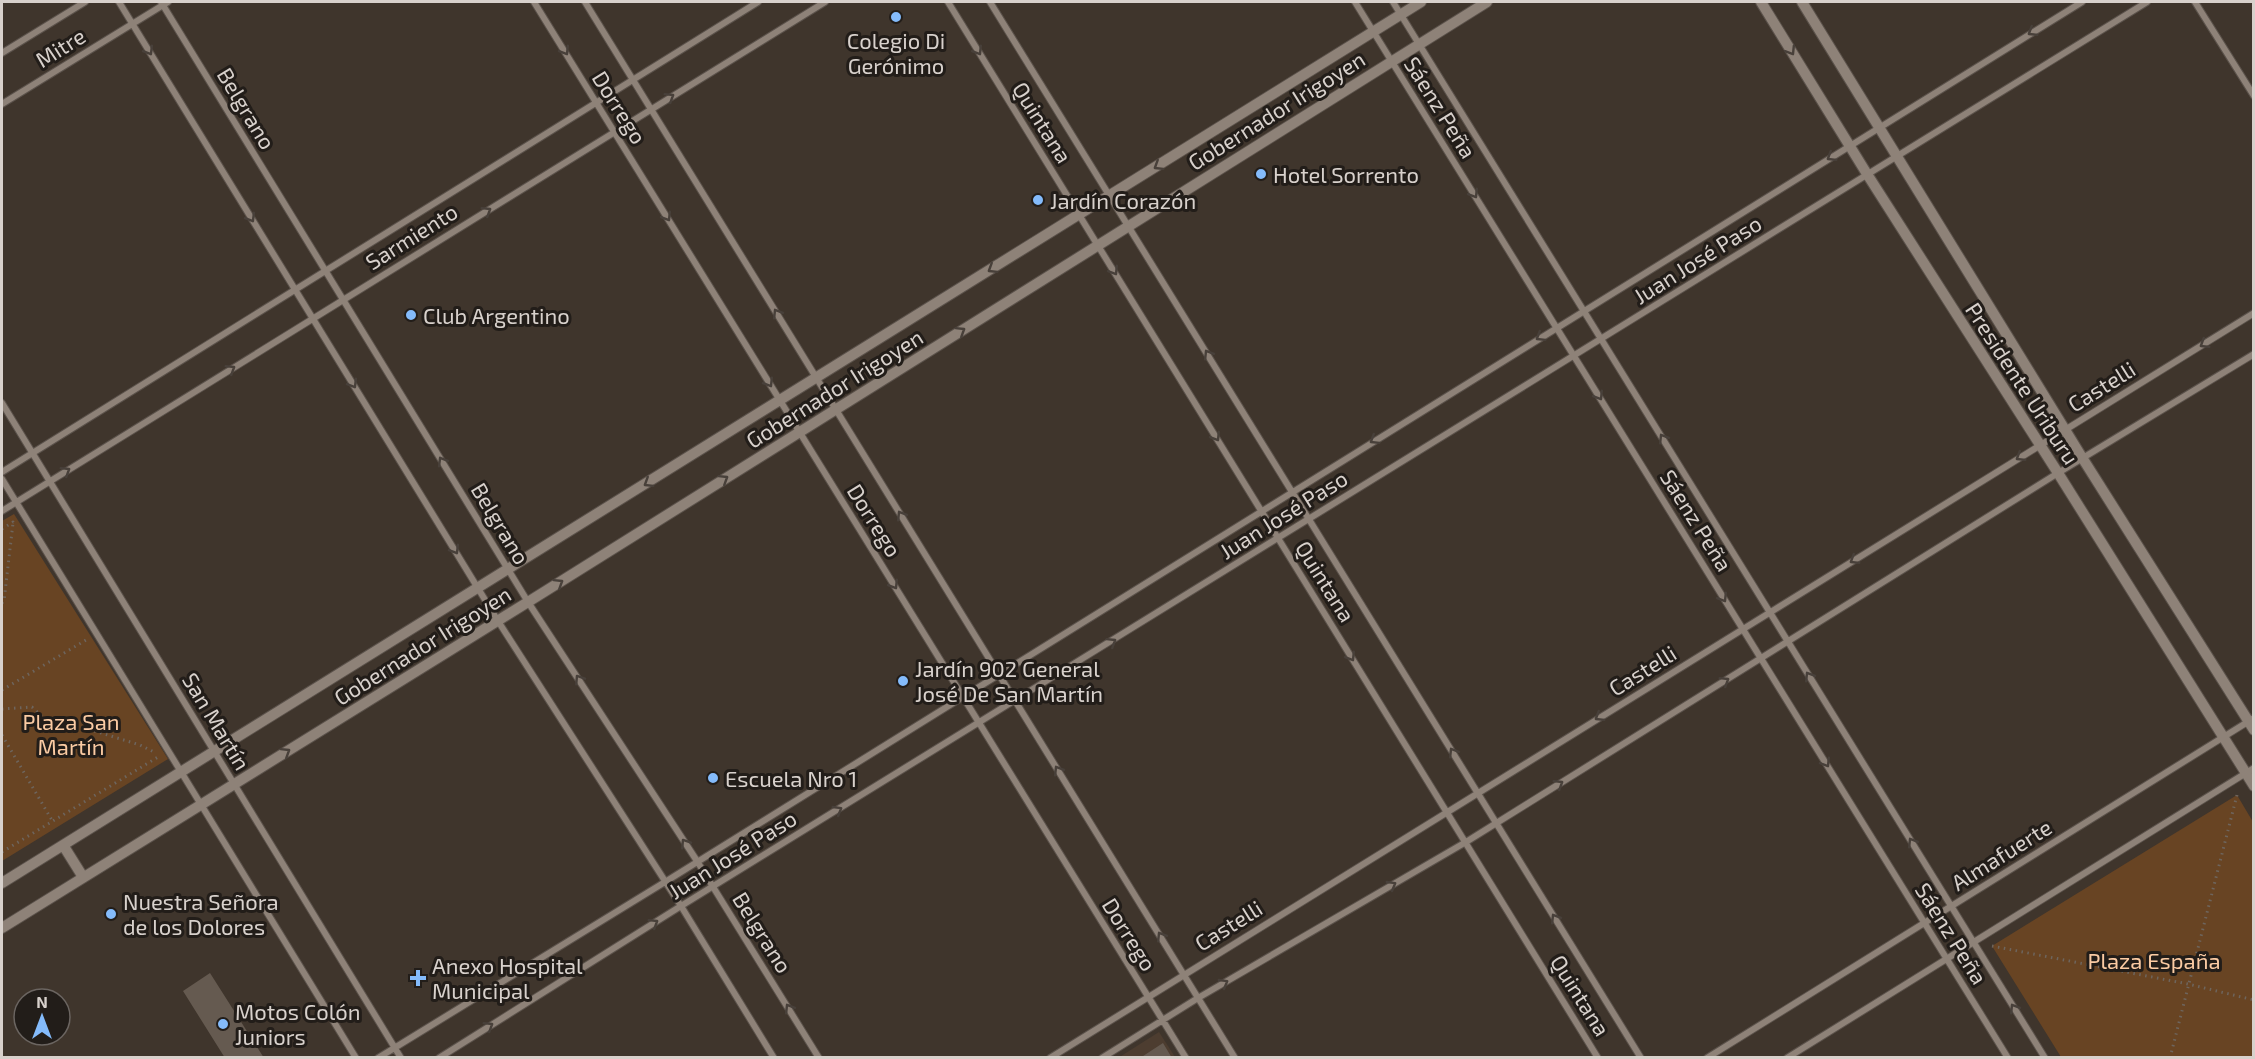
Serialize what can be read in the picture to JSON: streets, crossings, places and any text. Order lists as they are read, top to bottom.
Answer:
{
  "streets": {
    "street": [
      "Mitre",
      "Dorrego",
      "Sáenz Peña",
      "Belgrano",
      "Gobernador Irigoyen",
      "Quintana",
      "Sarmiento",
      "Juan José Paso",
      "Presidente Uriburu",
      "Castelli",
      "San Martín",
      "Almafuerte"
    ]
  },
  "crossings": [
    ["Mitre", "Belgrano"],
    ["Dorrego", "Gobernador Irigoyen"],
    ["Dorrego", "Sarmiento"],
    ["Dorrego", "Juan José Paso"],
    ["Dorrego", "Castelli"],
    ["Sáenz Peña", "Gobernador Irigoyen"],
    ["Sáenz Peña", "Juan José Paso"],
    ["Sáenz Peña", "Castelli"],
    ["Sáenz Peña", "Almafuerte"],
    ["Belgrano", "Gobernador Irigoyen"],
    ["Belgrano", "Sarmiento"],
    ["Belgrano", "Juan José Paso"],
    ["Gobernador Irigoyen", "Quintana"],
    ["Gobernador Irigoyen", "San Martín"],
    ["Quintana", "Juan José Paso"],
    ["Quintana", "Castelli"],
    ["Sarmiento", "San Martín"],
    ["Juan José Paso", "Presidente Uriburu"],
    ["Juan José Paso", "San Martín"],
    ["Presidente Uriburu", "Castelli"],
    ["Presidente Uriburu", "Almafuerte"]
  ],
  "parks": ["Plaza San Martín", "Plaza España"],
  "places": {
    "other": [
      "Colegio Di Gerónimo",
      "Hotel Sorrento",
      "Jardín Corazón",
      "Club Argentino",
      "Jardín 902 General José De San Martín",
      "Escuela Nro 1",
      "Nuestra Señora de los Dolores",
      "Motos Colón Juniors"
    ],
    "health": ["Anexo Hospital Municipal"]
  },
  "north": "top"
}
